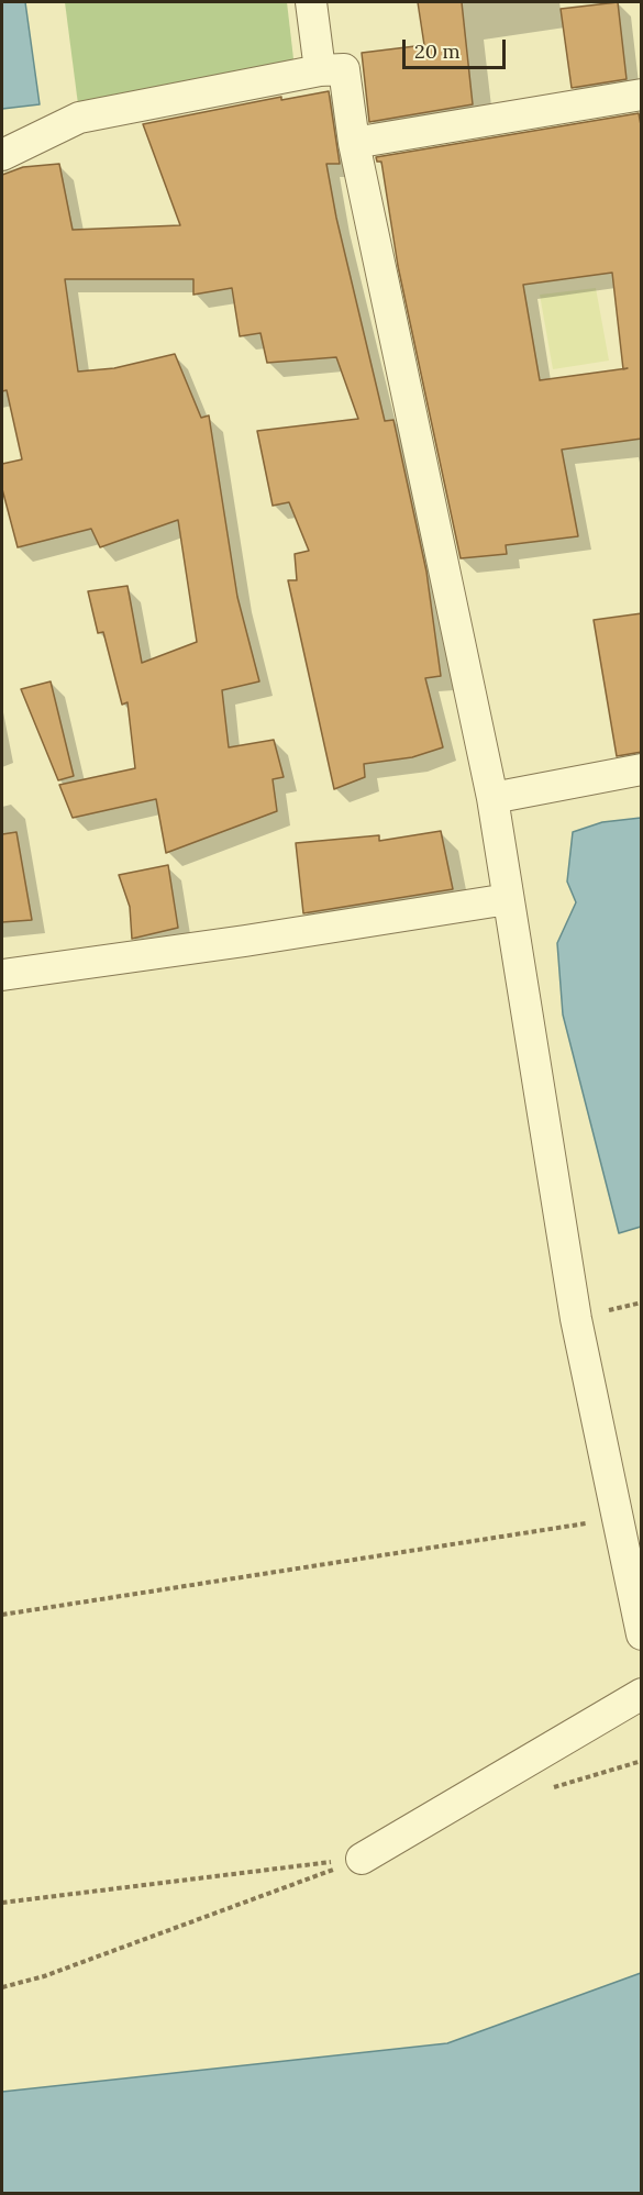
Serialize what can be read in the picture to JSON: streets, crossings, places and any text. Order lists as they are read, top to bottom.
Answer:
{
  "scale_bar": "20 m"
}
